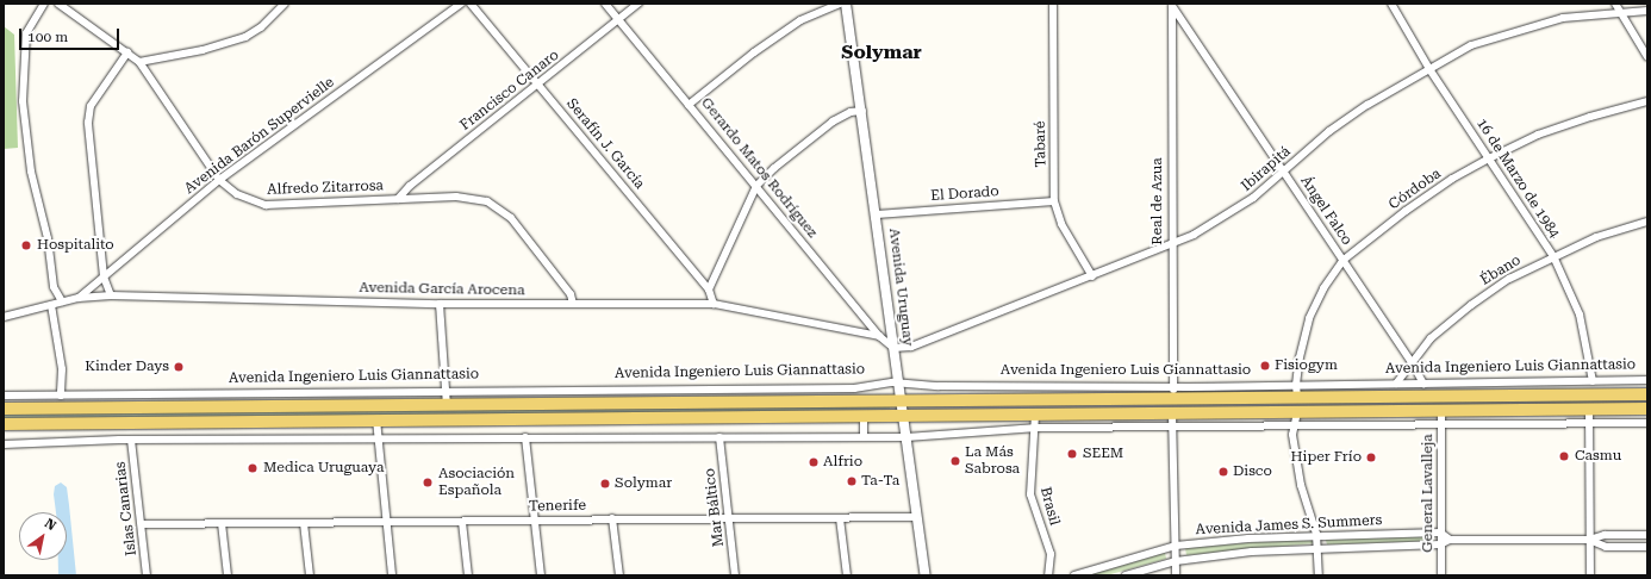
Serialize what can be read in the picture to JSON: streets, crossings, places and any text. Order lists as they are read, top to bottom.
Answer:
{
  "streets": {
    "main road": ["Avenida Ingeniero Luis Giannattasio"],
    "street": [
      "Francisco Canaro",
      "Avenida Barón Supervielle",
      "Serafín J. García",
      "Tabaré",
      "Gerardo Matos Rodríguez",
      "Ibirapitá",
      "16 de Marzo de 1984",
      "Alfredo Zitarrosa",
      "Córdoba",
      "El Dorado",
      "Real de Azua",
      "Ángel Falco",
      "Ébano",
      "Avenida Uruguay",
      "Avenida García Arocena",
      "General Lavalleja",
      "Tenerife",
      "Brasil",
      "Mar Báltico",
      "Islas Canarias",
      "Avenida James S. Summers"
    ]
  },
  "crossings": [
    ["Francisco Canaro", "Serafín J. García"],
    ["Francisco Canaro", "Gerardo Matos Rodríguez"],
    ["Francisco Canaro", "Alfredo Zitarrosa"],
    ["Avenida Barón Supervielle", "Alfredo Zitarrosa"],
    ["Avenida Barón Supervielle", "Avenida García Arocena"],
    ["Serafín J. García", "Avenida García Arocena"],
    ["Tabaré", "Ibirapitá"],
    ["Tabaré", "El Dorado"],
    ["Gerardo Matos Rodríguez", "Ibirapitá"],
    ["Gerardo Matos Rodríguez", "Avenida Uruguay"],
    ["Gerardo Matos Rodríguez", "Avenida García Arocena"],
    ["Ibirapitá", "16 de Marzo de 1984"],
    ["Ibirapitá", "Real de Azua"],
    ["Ibirapitá", "Ángel Falco"],
    ["Ibirapitá", "Avenida Uruguay"],
    ["16 de Marzo de 1984", "Córdoba"],
    ["16 de Marzo de 1984", "Ébano"],
    ["16 de Marzo de 1984", "Avenida Ingeniero Luis Giannattasio"],
    ["Alfredo Zitarrosa", "Avenida García Arocena"],
    ["Córdoba", "Ángel Falco"],
    ["Córdoba", "Avenida Ingeniero Luis Giannattasio"],
    ["El Dorado", "Avenida Uruguay"],
    ["Real de Azua", "Ángel Falco"],
    ["Real de Azua", "Avenida Ingeniero Luis Giannattasio"],
    ["Ángel Falco", "Ébano"],
    ["Ángel Falco", "Avenida Ingeniero Luis Giannattasio"],
    ["Ébano", "Avenida Ingeniero Luis Giannattasio"],
    ["Avenida Uruguay", "Avenida Ingeniero Luis Giannattasio"],
    ["Avenida Uruguay", "Tenerife"],
    ["General Lavalleja", "Avenida James S. Summers"],
    ["Tenerife", "Mar Báltico"],
    ["Tenerife", "Islas Canarias"]
  ],
  "districts": ["Solymar"],
  "places": [
    "Hospitalito",
    "Fisiogym",
    "Kinder Days",
    "SEEM",
    "Casmu",
    "Hiper Frío",
    "La Más Sabrosa",
    "Alfrio",
    "Medica Uruguaya",
    "Disco",
    "Ta-Ta",
    "Asociación Española",
    "Solymar"
  ],
  "scale_bar": "100 m",
  "north": "top right"
}
